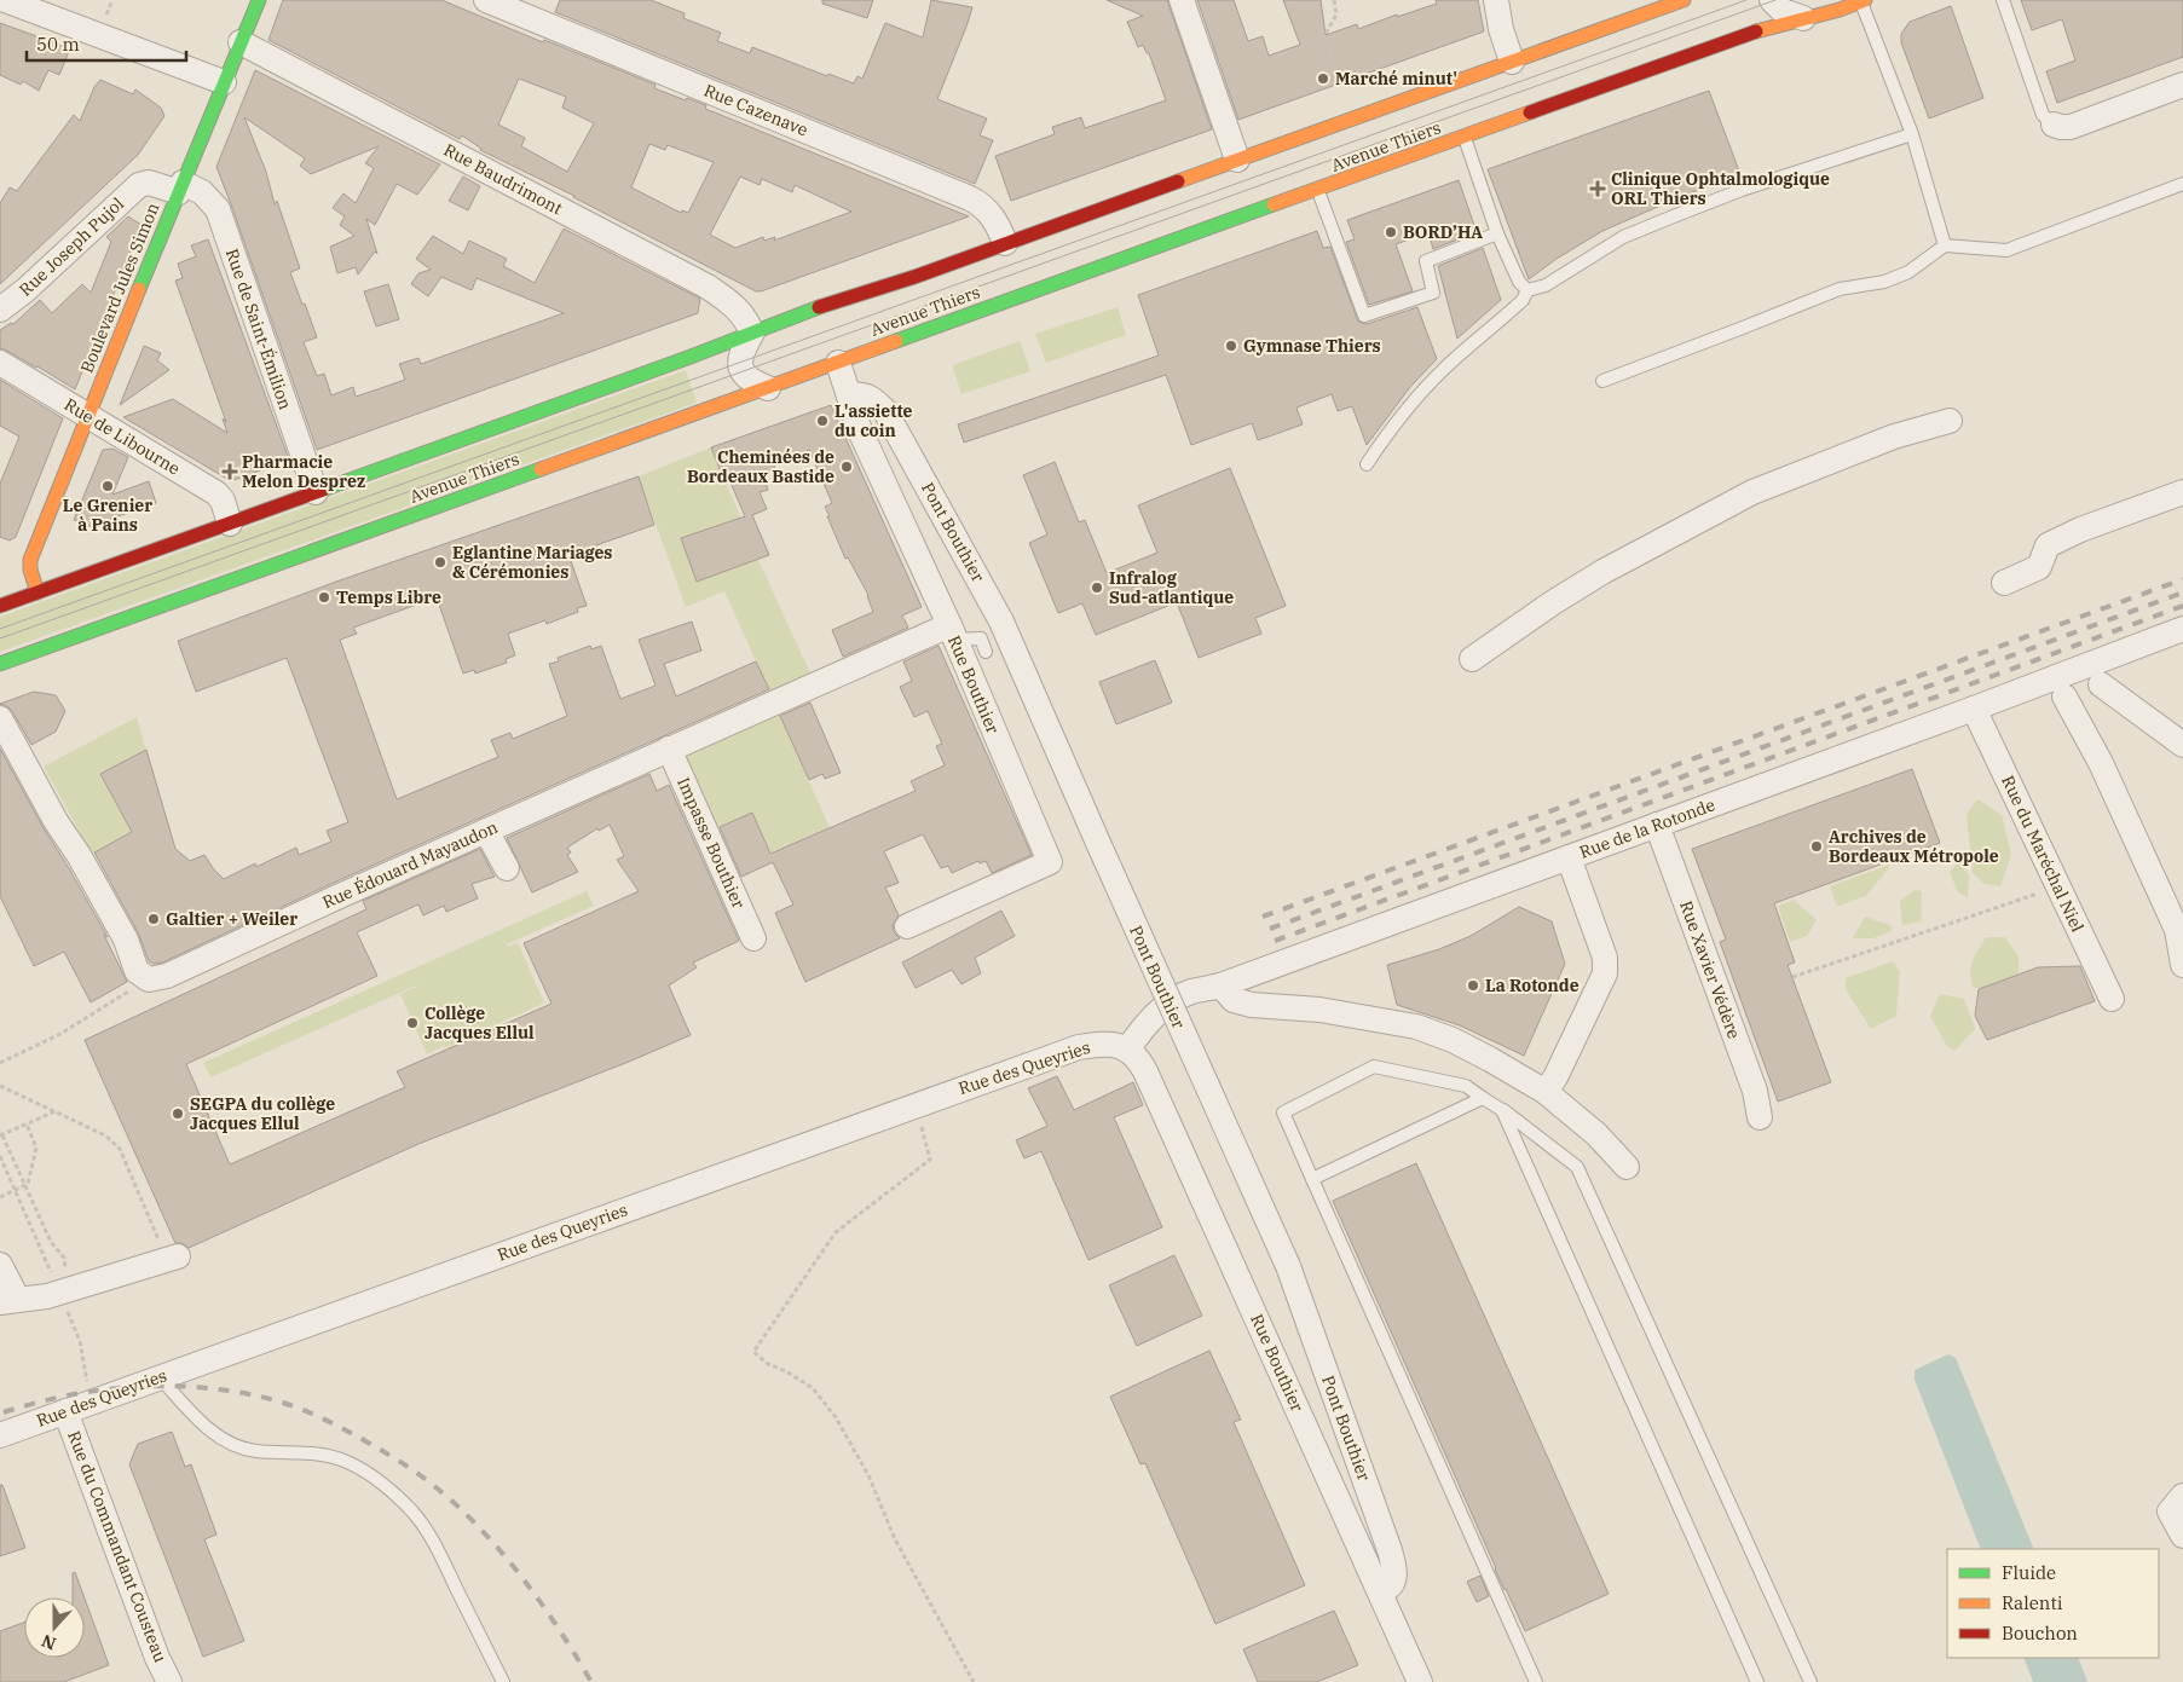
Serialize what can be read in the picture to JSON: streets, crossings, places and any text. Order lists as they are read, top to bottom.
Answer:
{
  "streets": {
    "street": [
      "Rue Cazenave",
      "Avenue Thiers",
      "Rue Baudrimont",
      "Rue Joseph Pujol",
      "Boulevard Jules Simon",
      "Rue de Saint-Émilion",
      "Rue de Libourne",
      "Pont Bouthier",
      "Rue Bouthier",
      "Rue de la Rotonde",
      "Impasse Bouthier",
      "Rue du Maréchal Niel",
      "Rue Édouard Mayaudon",
      "Rue Xavier Védère",
      "Rue des Queyries",
      "Rue du Commandant Cousteau"
    ]
  },
  "crossings": [
    ["Avenue Thiers", "Rue Bouthier"],
    ["Rue Baudrimont", "Boulevard Jules Simon"],
    ["Rue Joseph Pujol", "Boulevard Jules Simon"],
    ["Rue Joseph Pujol", "Rue de Saint-Émilion"],
    ["Boulevard Jules Simon", "Rue de Saint-Émilion"],
    ["Boulevard Jules Simon", "Rue de Libourne"],
    ["Pont Bouthier", "Rue Bouthier"],
    ["Rue Bouthier", "Rue de la Rotonde"],
    ["Rue Bouthier", "Rue Édouard Mayaudon"],
    ["Rue Bouthier", "Rue des Queyries"],
    ["Rue de la Rotonde", "Rue du Maréchal Niel"],
    ["Rue de la Rotonde", "Rue Xavier Védère"],
    ["Rue de la Rotonde", "Rue des Queyries"],
    ["Impasse Bouthier", "Rue Édouard Mayaudon"],
    ["Rue des Queyries", "Rue du Commandant Cousteau"]
  ],
  "places": {
    "other": [
      "Marché minut'",
      "BORD’HA",
      "Gymnase Thiers",
      "L'assiette du coin",
      "Cheminées de Bordeaux Bastide",
      "Le Grenier à Pains",
      "Eglantine Mariages & Cérémonies",
      "Infralog Sud-atlantique",
      "Temps Libre",
      "Archives de Bordeaux Métropole",
      "Galtier + Weiler",
      "La Rotonde",
      "Collège Jacques Ellul",
      "SEGPA du collège Jacques Ellul"
    ],
    "health": ["Clinique Ophtalmologique ORL Thiers", "Pharmacie Melon Desprez"]
  },
  "legend": ["Fluide", "Ralenti", "Bouchon"],
  "scale_bar": "50 m",
  "north": "bottom"
}
